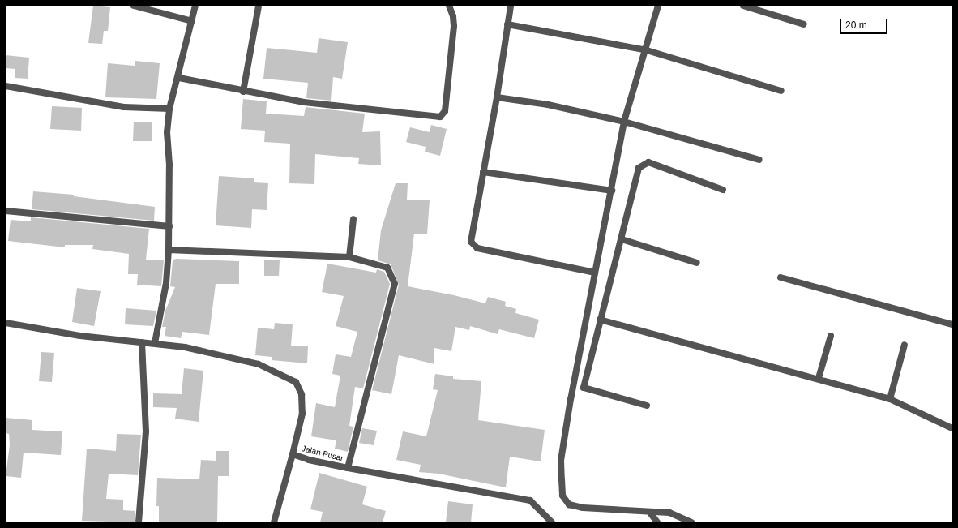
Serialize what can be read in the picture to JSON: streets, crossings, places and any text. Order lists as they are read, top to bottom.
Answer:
{
  "streets": {
    "street": ["Jalan Pusar"]
  },
  "scale_bar": "20 m"
}
